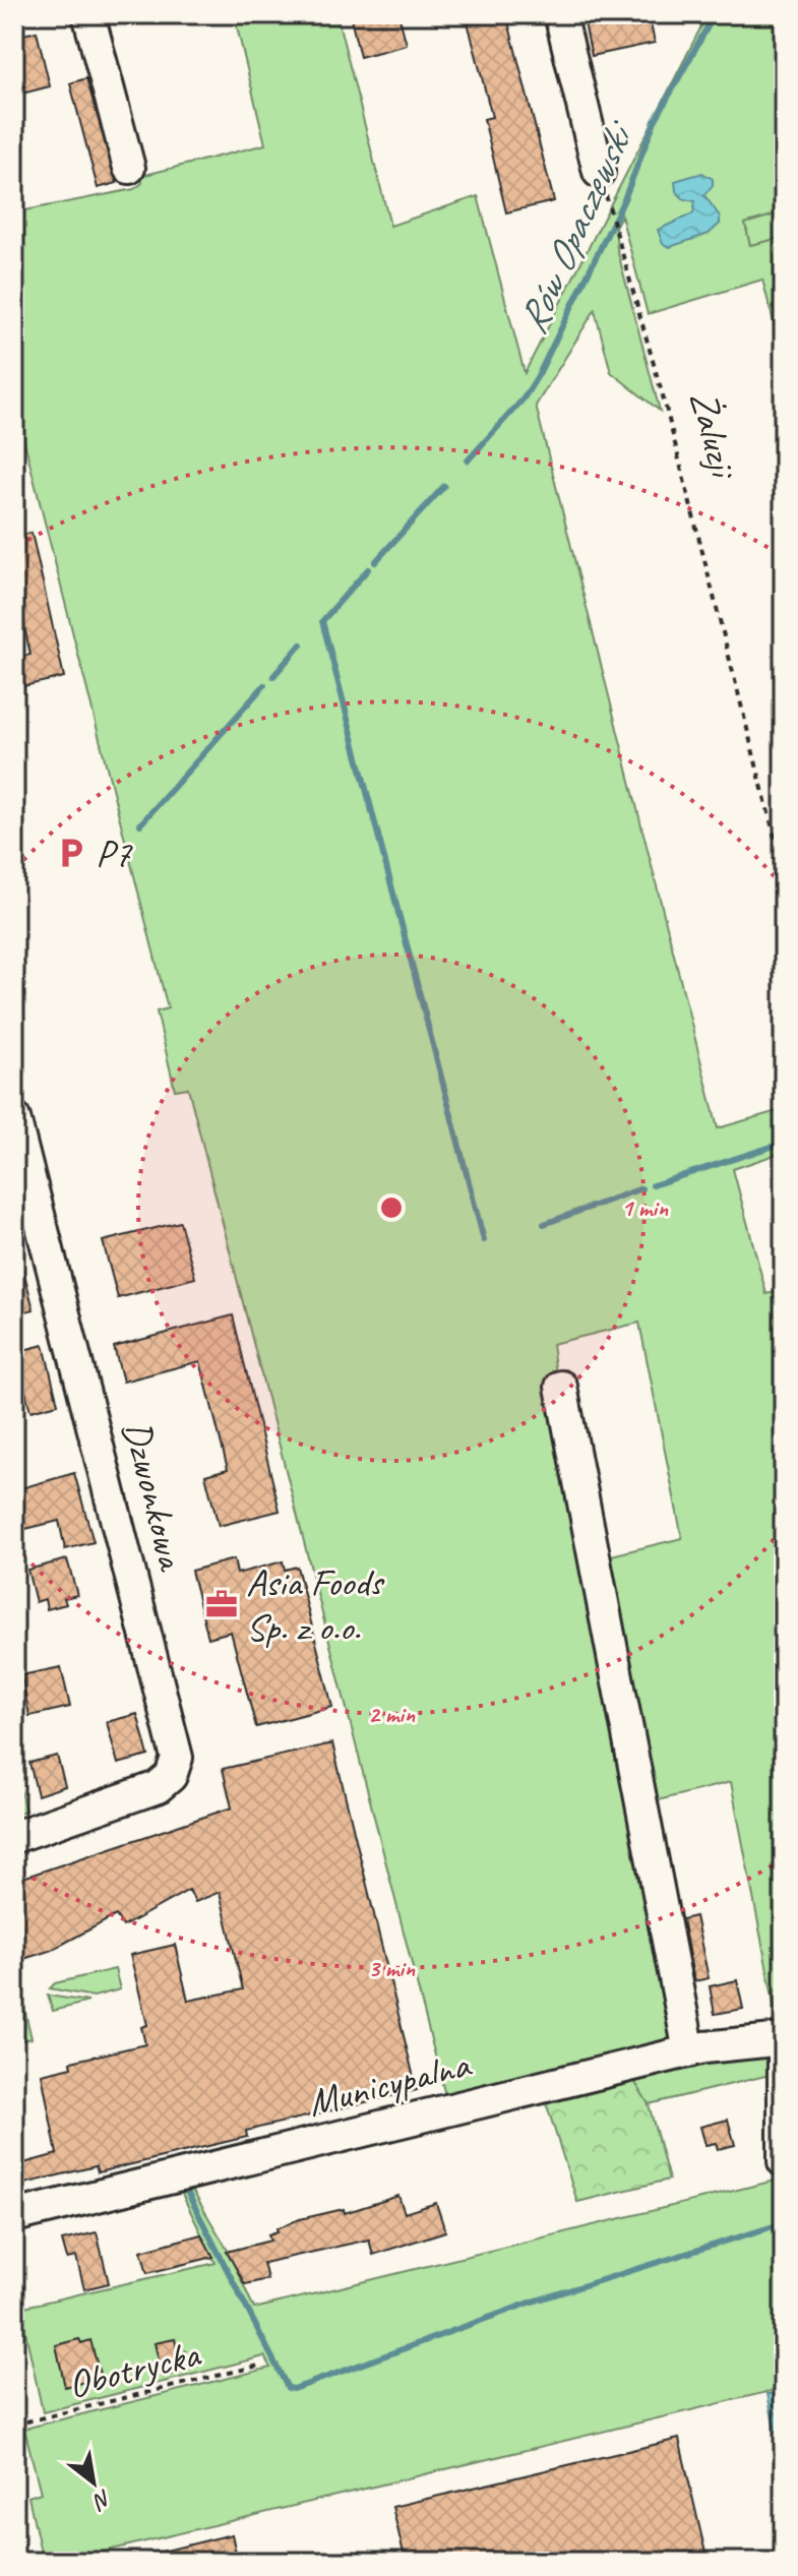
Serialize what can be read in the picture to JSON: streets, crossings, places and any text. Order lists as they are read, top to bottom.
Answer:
{
  "streets": {
    "street": ["Dzwonkowa", "Municypalna"],
    "path": ["Żaluzji", "Obotrycka"]
  },
  "water": ["Rów Opaczewski"],
  "places": {
    "parking": ["P7"],
    "office": ["Asia Foods Sp. z o.o."]
  },
  "north": "bottom right",
  "rings": ["1 min", "2 min", "3 min"]
}
